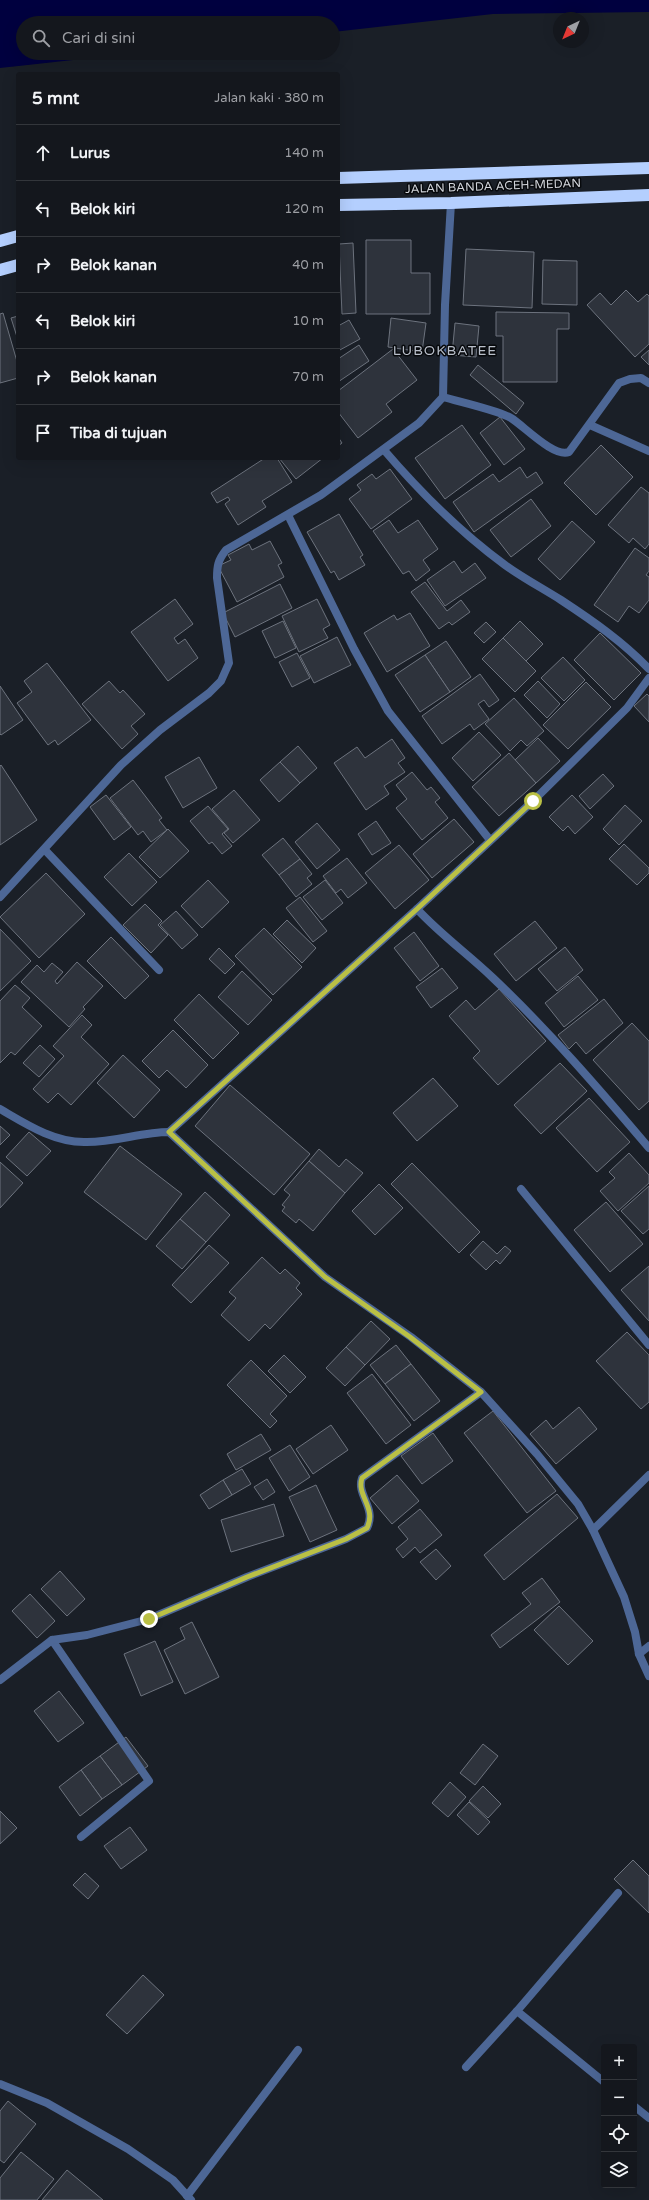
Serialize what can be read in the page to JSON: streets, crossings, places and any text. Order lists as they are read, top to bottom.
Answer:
{
  "streets": {
    "highway": ["JALAN BANDA ACEH-MEDAN"]
  },
  "districts": ["LUBOKBATEE"],
  "north": "bottom left",
  "page": {
    "search": "Cari di sini",
    "heading": ["5 mnt", "Jalan kaki · 380 m"],
    "list": [
      ["Lurus", "140 m"],
      ["Belok kiri", "120 m"],
      ["Belok kanan", "40 m"],
      ["Belok kiri", "10 m"],
      ["Belok kanan", "70 m"],
      "Tiba di tujuan"
    ],
    "map_buttons": ["+", "−"]
  }
}
